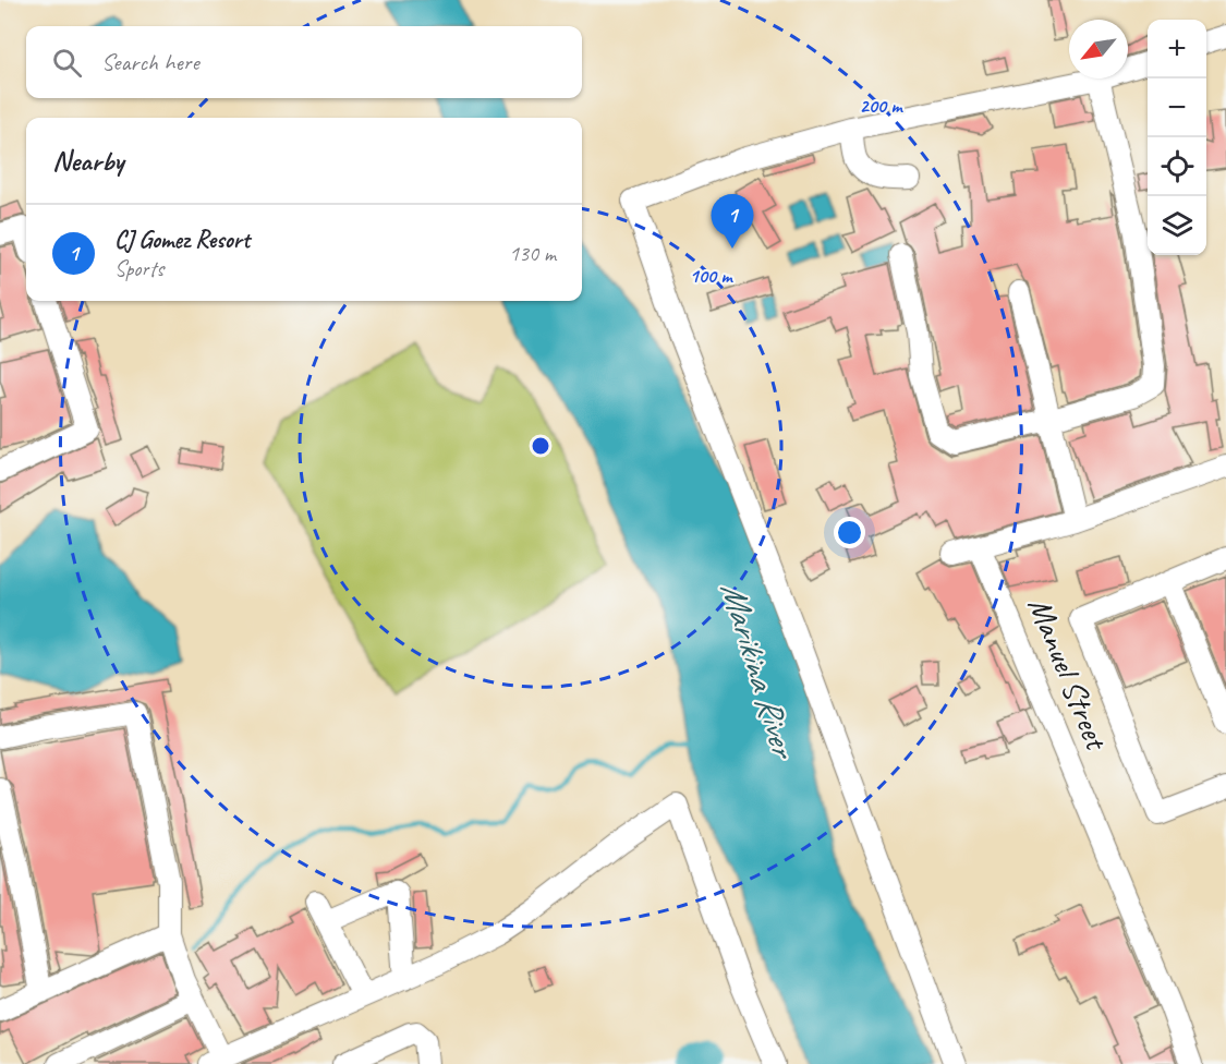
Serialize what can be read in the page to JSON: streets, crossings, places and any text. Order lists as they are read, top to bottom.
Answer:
{
  "streets": {
    "street": ["Manuel Street"]
  },
  "water": ["Marikina River"],
  "north": "bottom left",
  "page": {
    "map_buttons": ["+", "−"],
    "search": "Search here",
    "heading": "Nearby",
    "pins": "1",
    "list": [
      {
        "mark": "1",
        "name": "CJ Gomez Resort",
        "note": "Sports",
        "value": "130 m"
      }
    ]
  },
  "rings": ["200 m", "100 m"]
}
